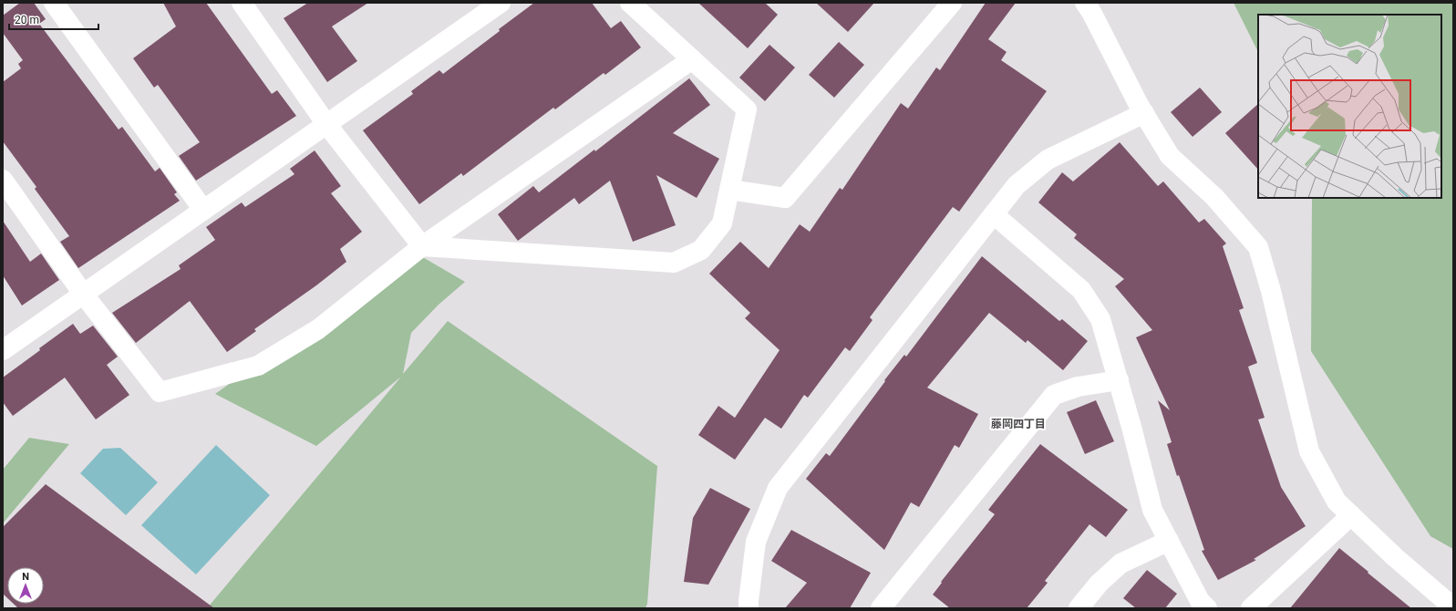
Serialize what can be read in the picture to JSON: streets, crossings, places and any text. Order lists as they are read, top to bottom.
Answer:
{
  "districts": ["藤岡四丁目"],
  "scale_bar": "20 m",
  "north": "top"
}
